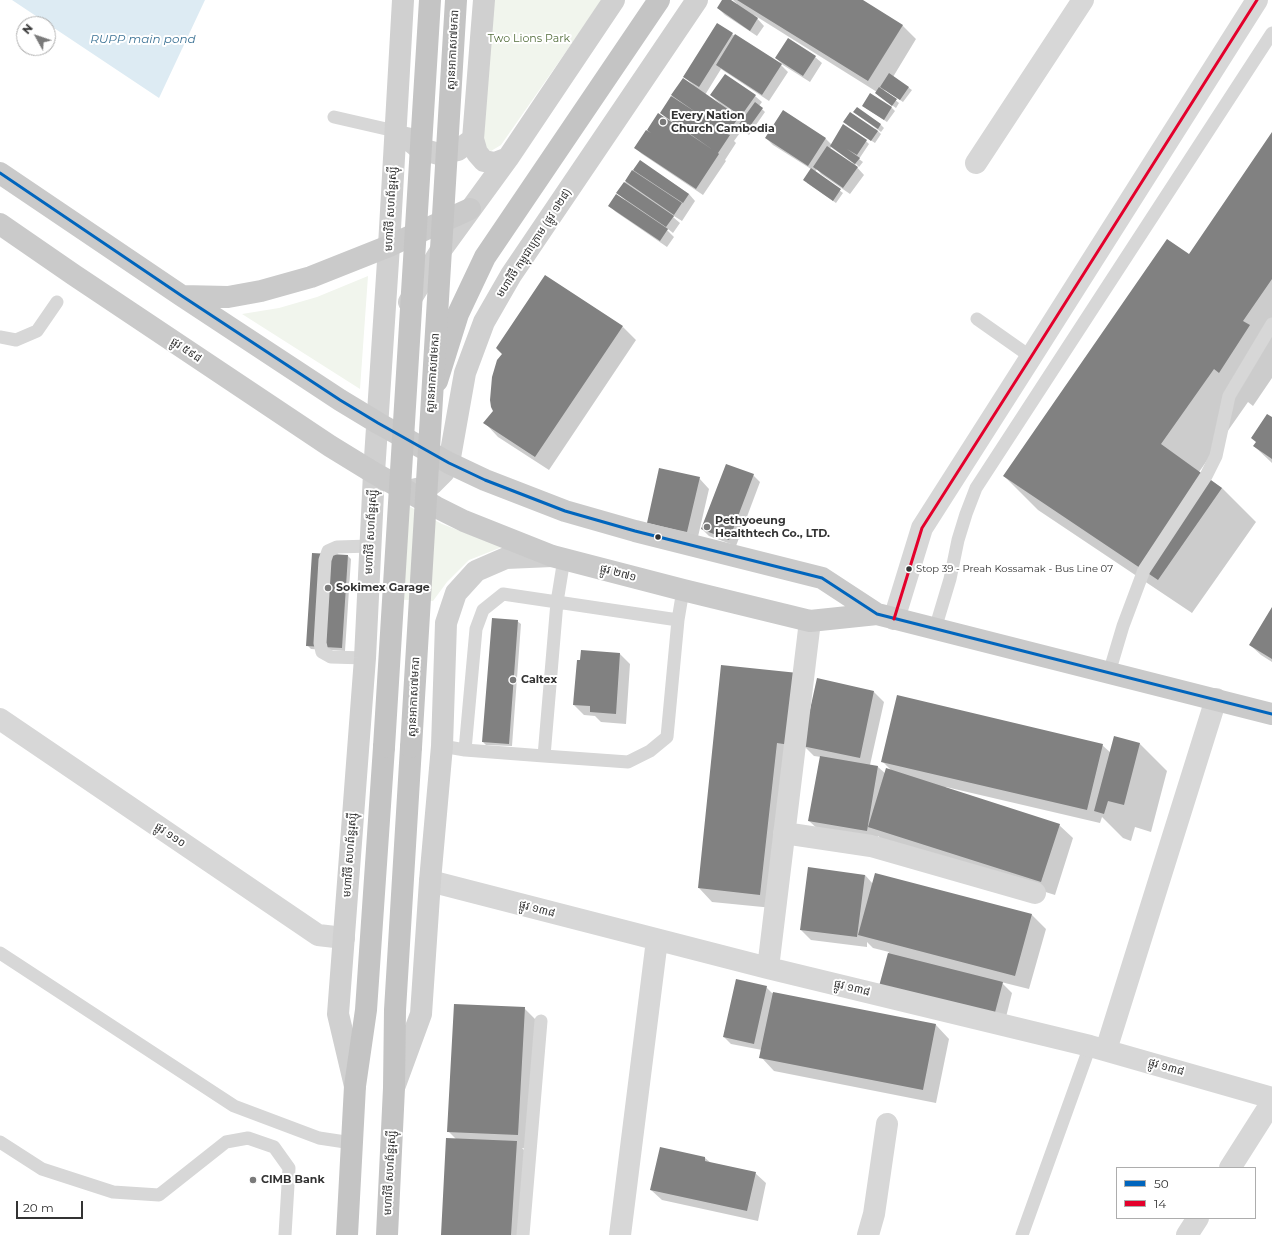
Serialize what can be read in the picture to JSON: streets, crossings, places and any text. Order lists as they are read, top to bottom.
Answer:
{
  "streets": {
    "highway": ["ស្ពានអាកាស៧មករា", "មហាវិថី សហព័ន្ធរុស្ស៊ី"],
    "main road": ["មហាវិថី កម្ពុជាក្រោម (ផ្លូវ ១២៨)", "ផ្លូវ ៥៩៨", "ផ្លូវ ២៧១"],
    "street": ["ផ្លូវ ១១០", "ផ្លូវ ១៣៨"]
  },
  "crossings": [
    ["ស្ពានអាកាស៧មករា", "មហាវិថី សហព័ន្ធរុស្ស៊ី"],
    ["មហាវិថី សហព័ន្ធរុស្ស៊ី", "ផ្លូវ ៥៩៨"],
    ["មហាវិថី សហព័ន្ធរុស្ស៊ី", "ផ្លូវ ២៧១"],
    ["មហាវិថី សហព័ន្ធរុស្ស៊ី", "ផ្លូវ ១១០"],
    ["មហាវិថី សហព័ន្ធរុស្ស៊ី", "ផ្លូវ ១៣៨"],
    ["មហាវិថី កម្ពុជាក្រោម (ផ្លូវ ១២៨)", "ផ្លូវ ២៧១"],
    ["ផ្លូវ ៥៩៨", "ផ្លូវ ២៧១"]
  ],
  "water": ["RUPP main pond"],
  "parks": ["Two Lions Park"],
  "places": [
    "Every Nation Church Cambodia",
    "Pethyoeung Healthtech Co., LTD.",
    "Stop 39 - Preah Kossamak - Bus Line 07",
    "Sokimex Garage",
    "Caltex",
    "CIMB Bank"
  ],
  "lines": ["transit line 14", "transit line 50"],
  "legend": ["50", "14"],
  "scale_bar": "20 m",
  "north": "top left"
}
